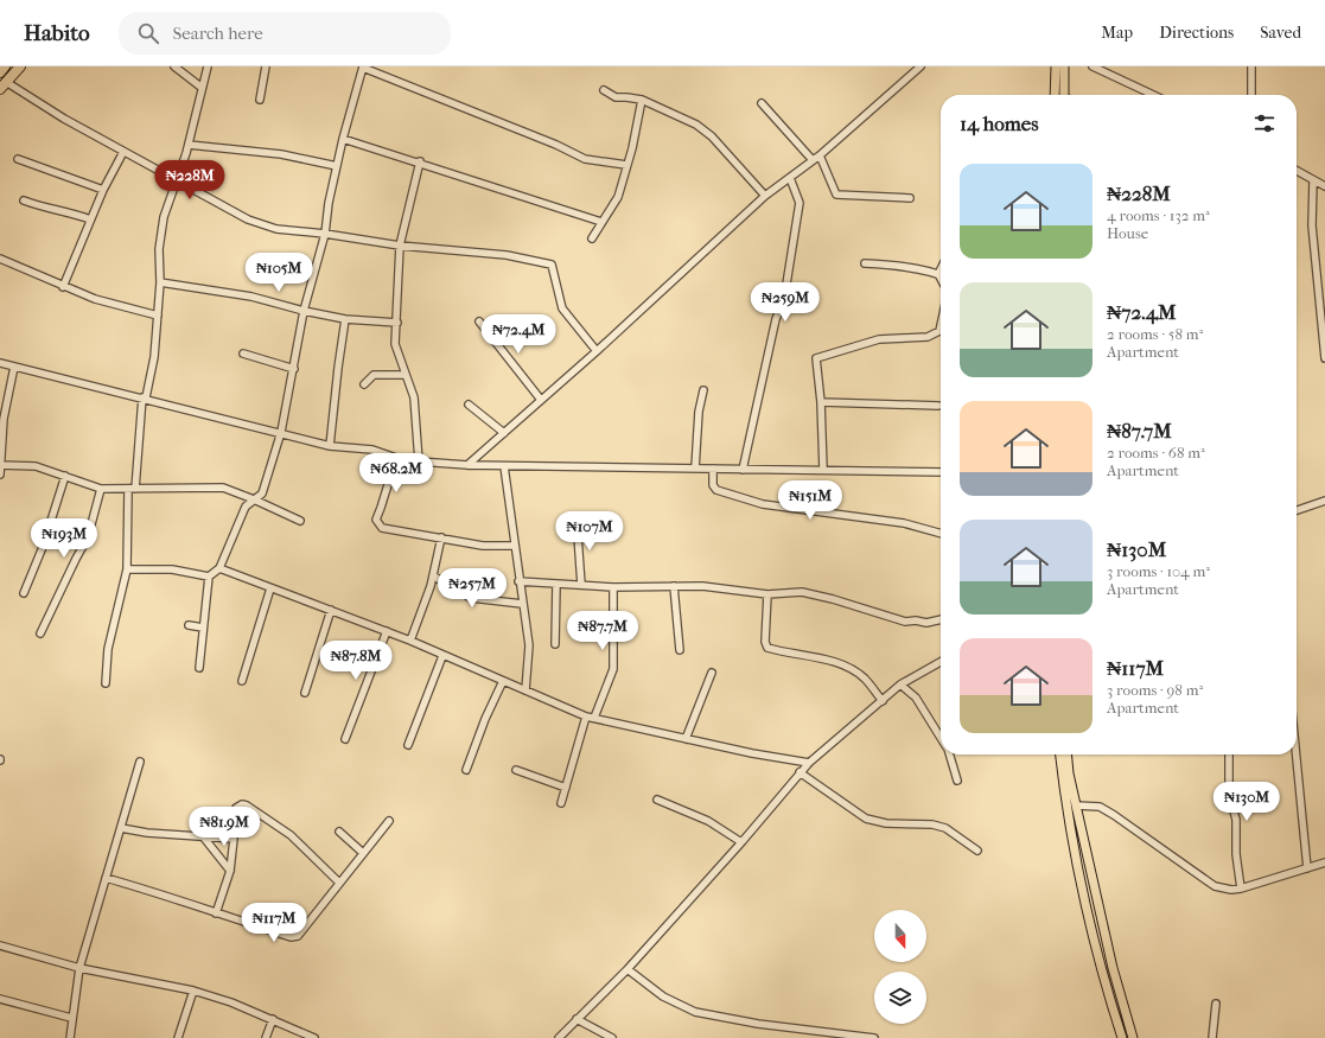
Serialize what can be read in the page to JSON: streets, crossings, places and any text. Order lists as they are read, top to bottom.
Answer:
{
  "north": "bottom",
  "page": {
    "header": "Habito",
    "search": "Search here",
    "nav": ["Map", "Directions", "Saved"],
    "heading": "14 homes",
    "list": [
      {
        "name": "₦228M",
        "note": "4 rooms · 132 m² · House"
      },
      {
        "name": "₦72.4M",
        "note": "2 rooms · 58 m² · Apartment"
      },
      {
        "name": "₦87.7M",
        "note": "2 rooms · 68 m² · Apartment"
      },
      {
        "name": "₦130M",
        "note": "3 rooms · 104 m² · Apartment"
      },
      {
        "name": "₦117M",
        "note": "3 rooms · 98 m² · Apartment"
      }
    ],
    "price": [
      "₦228M",
      "₦105M",
      "₦259M",
      "₦72.4M",
      "₦68.2M",
      "₦151M",
      "₦107M",
      "₦193M",
      "₦257M",
      "₦87.7M",
      "₦87.8M",
      "₦130M",
      "₦81.9M",
      "₦117M"
    ]
  }
}
